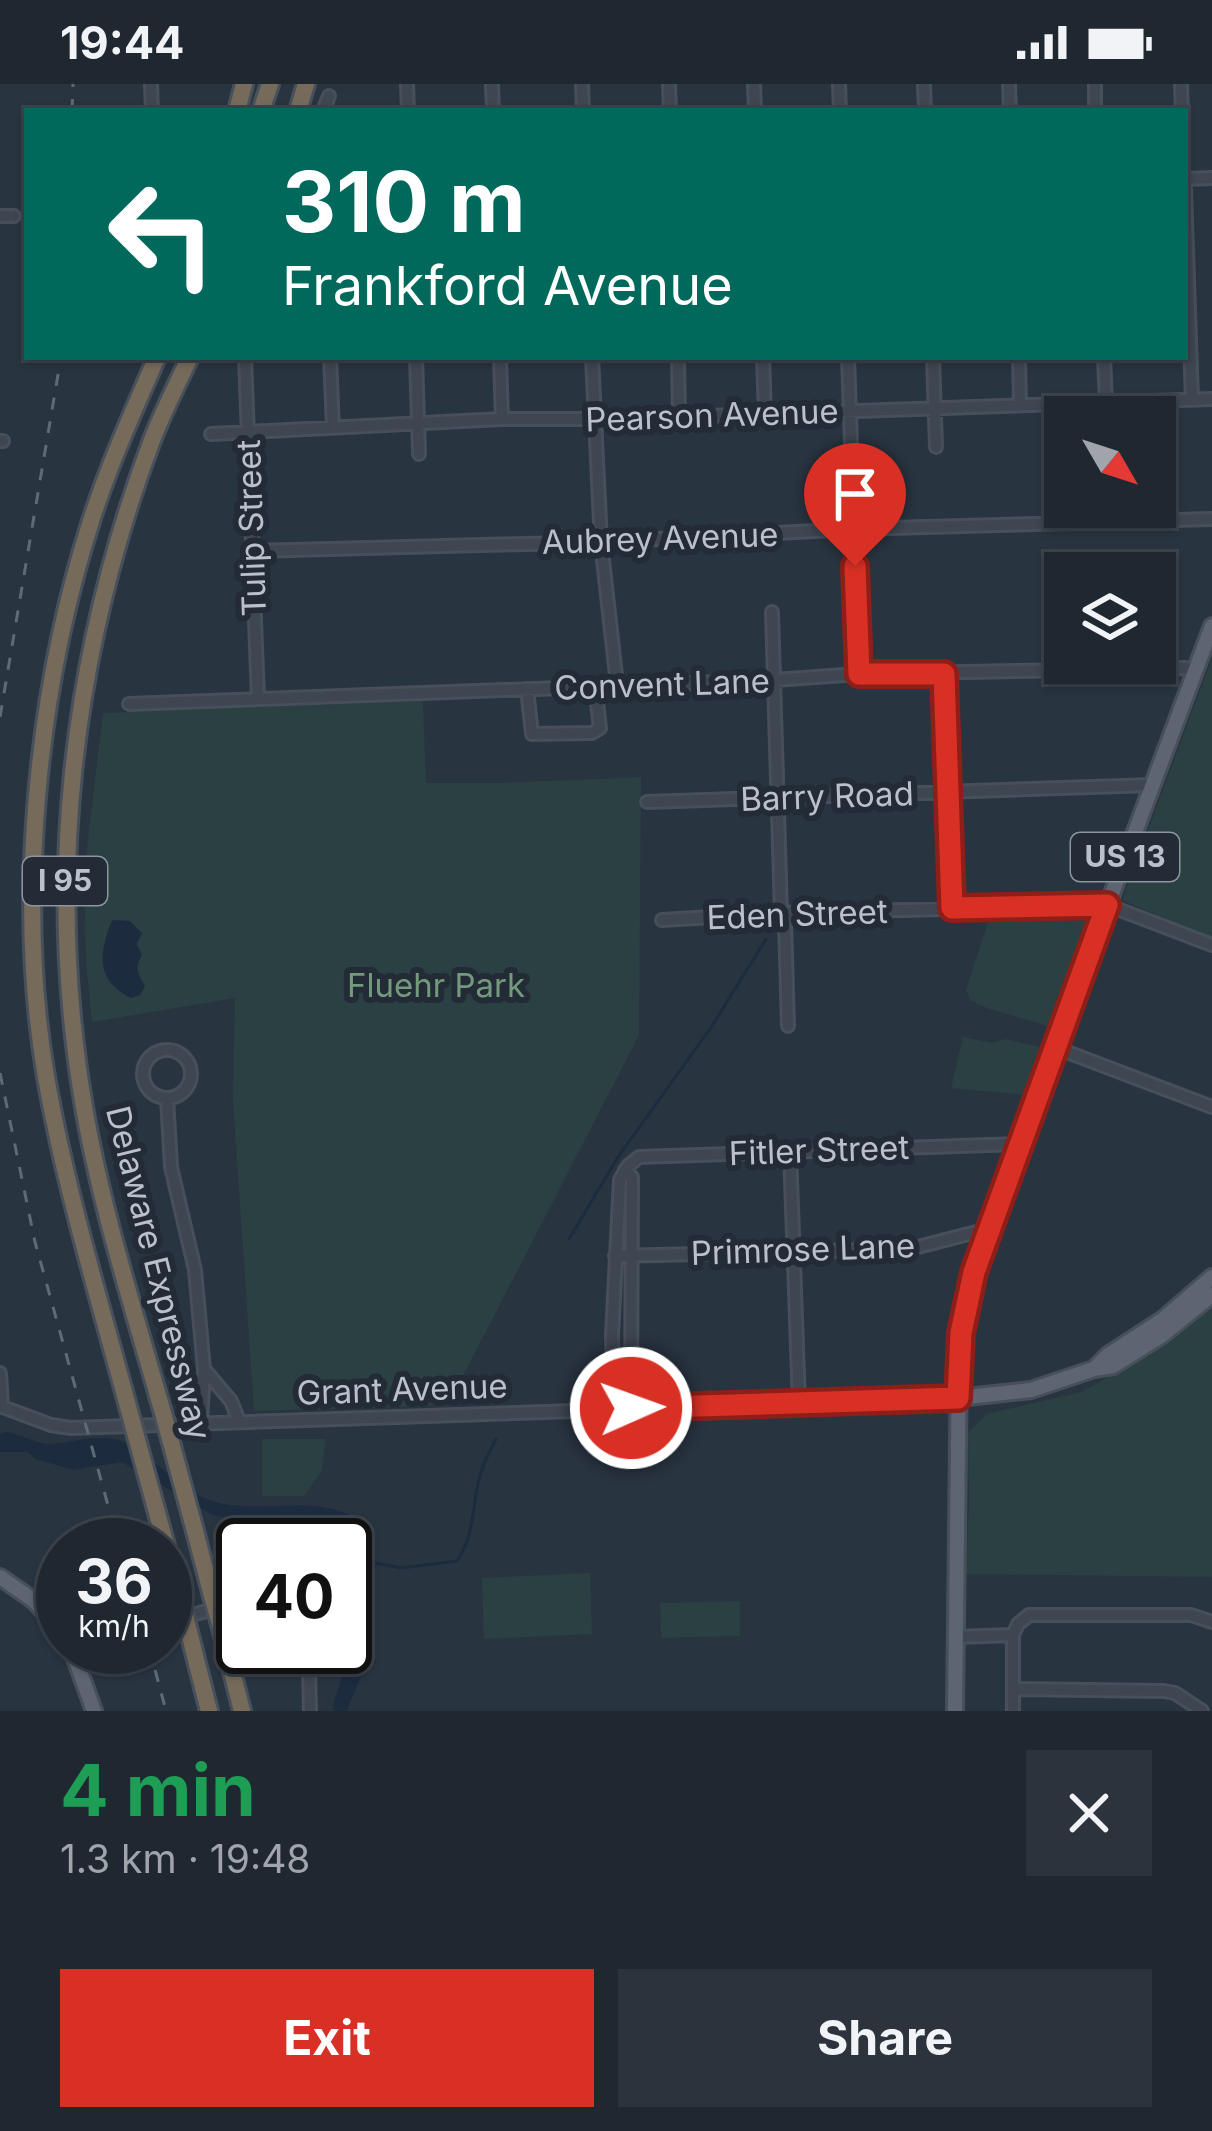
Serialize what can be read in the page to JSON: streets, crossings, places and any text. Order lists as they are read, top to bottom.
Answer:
{
  "streets": {
    "highway": ["I 95", "Delaware Expressway"],
    "main road": ["US 13", "Grant Avenue"],
    "street": [
      "Pearson Avenue",
      "Tulip Street",
      "Aubrey Avenue",
      "Convent Lane",
      "Barry Road",
      "Eden Street",
      "Fitler Street",
      "Primrose Lane"
    ]
  },
  "crossings": [
    ["Pearson Avenue", "Tulip Street"],
    ["Tulip Street", "Aubrey Avenue"],
    ["Tulip Street", "Convent Lane"],
    ["Convent Lane", "US 13"],
    ["Barry Road", "US 13"],
    ["US 13", "Eden Street"],
    ["US 13", "Fitler Street"],
    ["US 13", "Primrose Lane"],
    ["US 13", "Grant Avenue"]
  ],
  "parks": ["Fluehr Park"],
  "north": "bottom right",
  "page": {
    "status": "19:44",
    "turn": ["310 m", "Frankford Avenue"],
    "speed": "36 km/h",
    "limit": "40",
    "heading": ["4 min", "1.3 km · 19:48"],
    "buttons": ["Exit", "Share"]
  }
}
